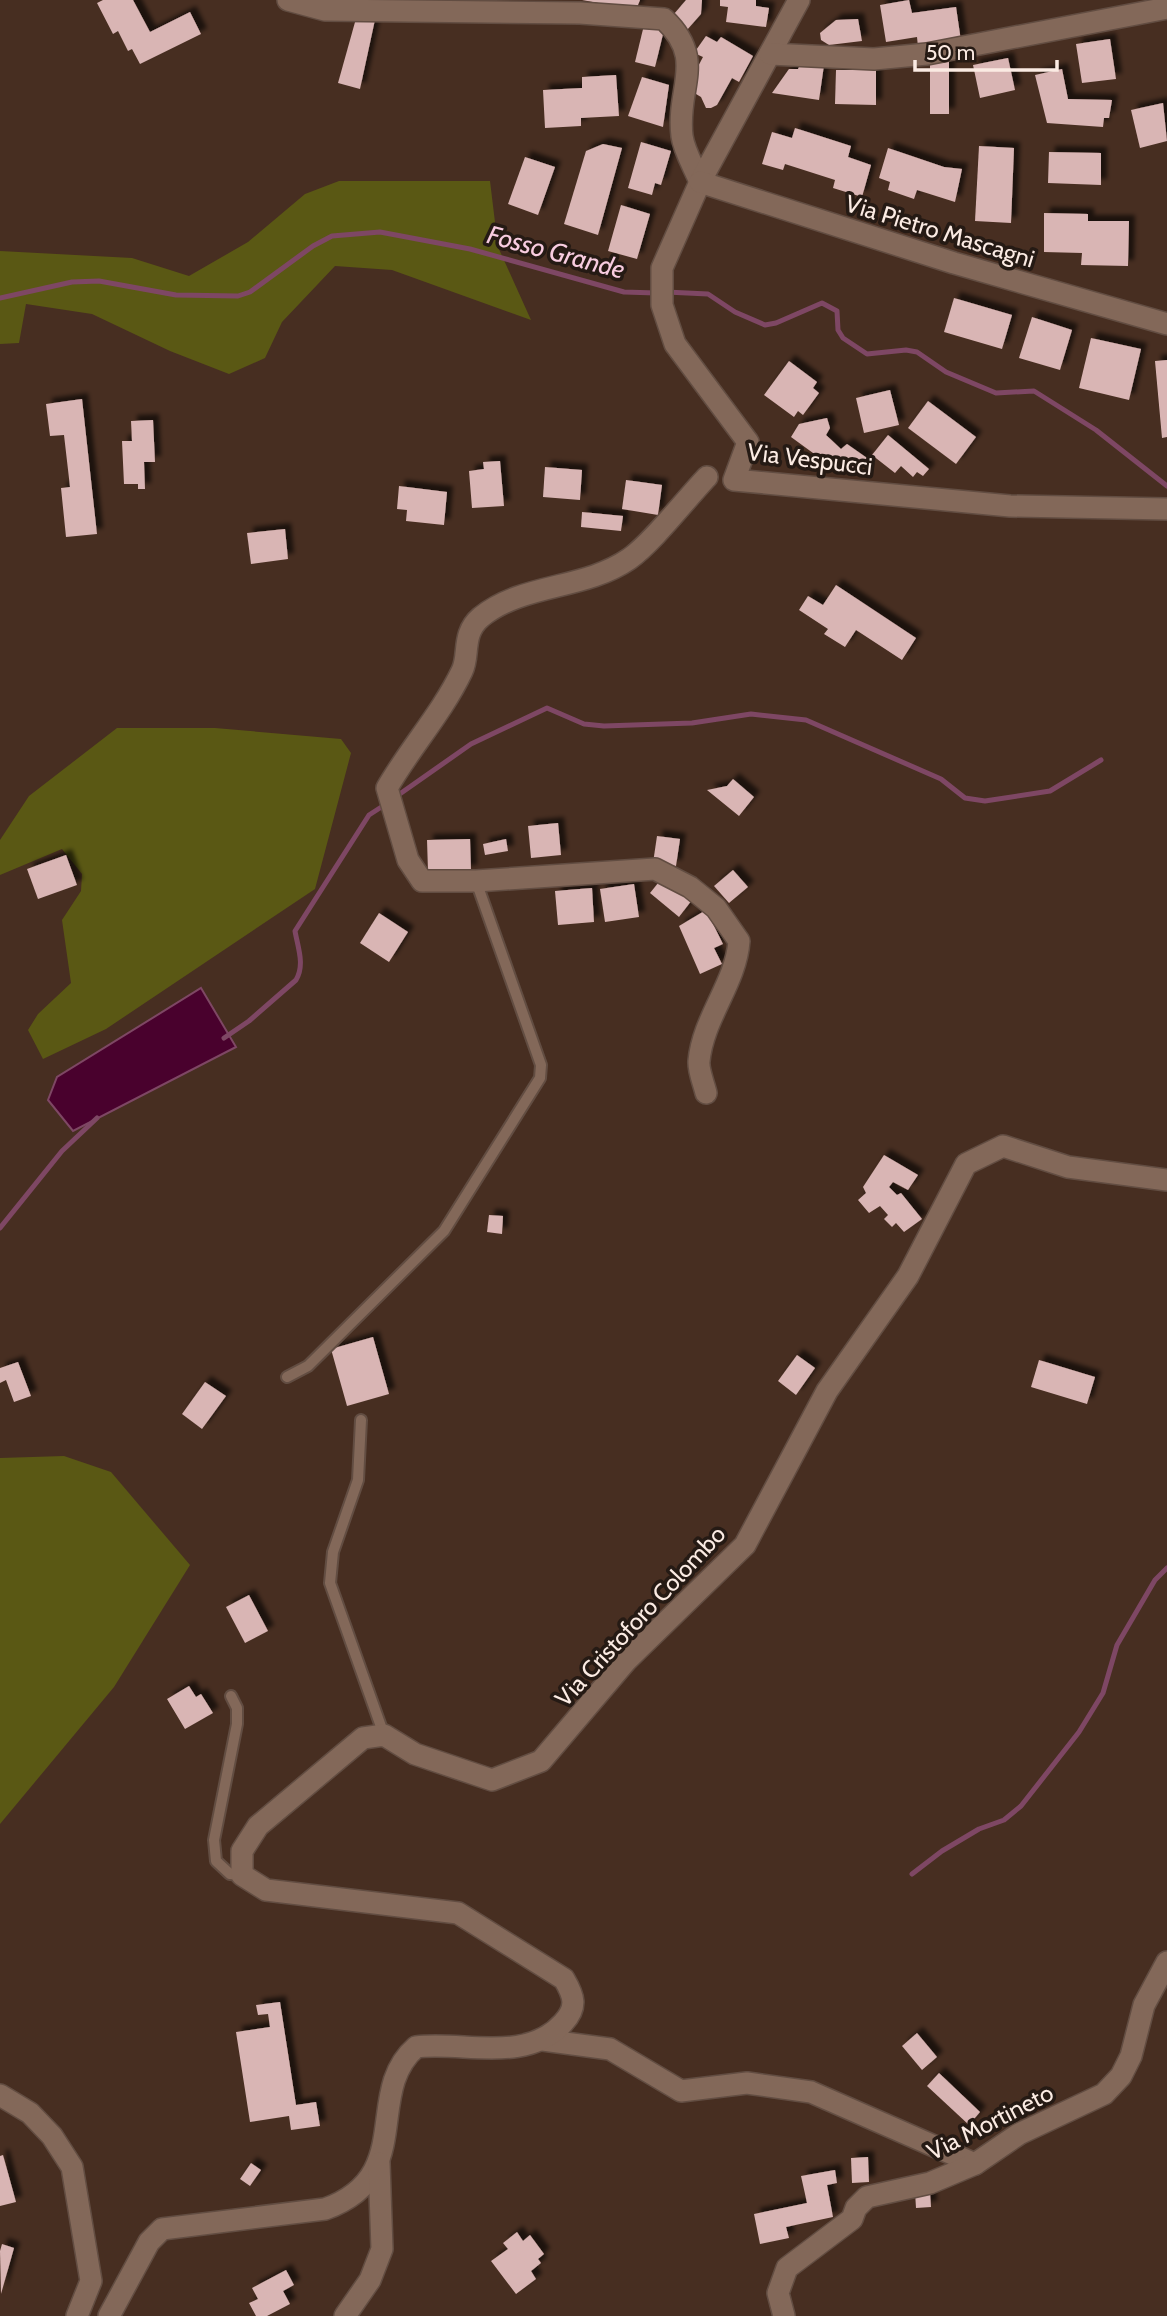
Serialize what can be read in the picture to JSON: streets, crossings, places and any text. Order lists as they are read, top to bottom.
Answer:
{
  "streets": {
    "street": [
      "Via Pietro Mascagni",
      "Via Vespucci",
      "Via Cristoforo Colombo",
      "Via Mortineto"
    ]
  },
  "crossings": [
    ["Via Pietro Mascagni", "Via Vespucci"]
  ],
  "water": ["Fosso Grande"],
  "scale_bar": "50 m"
}
